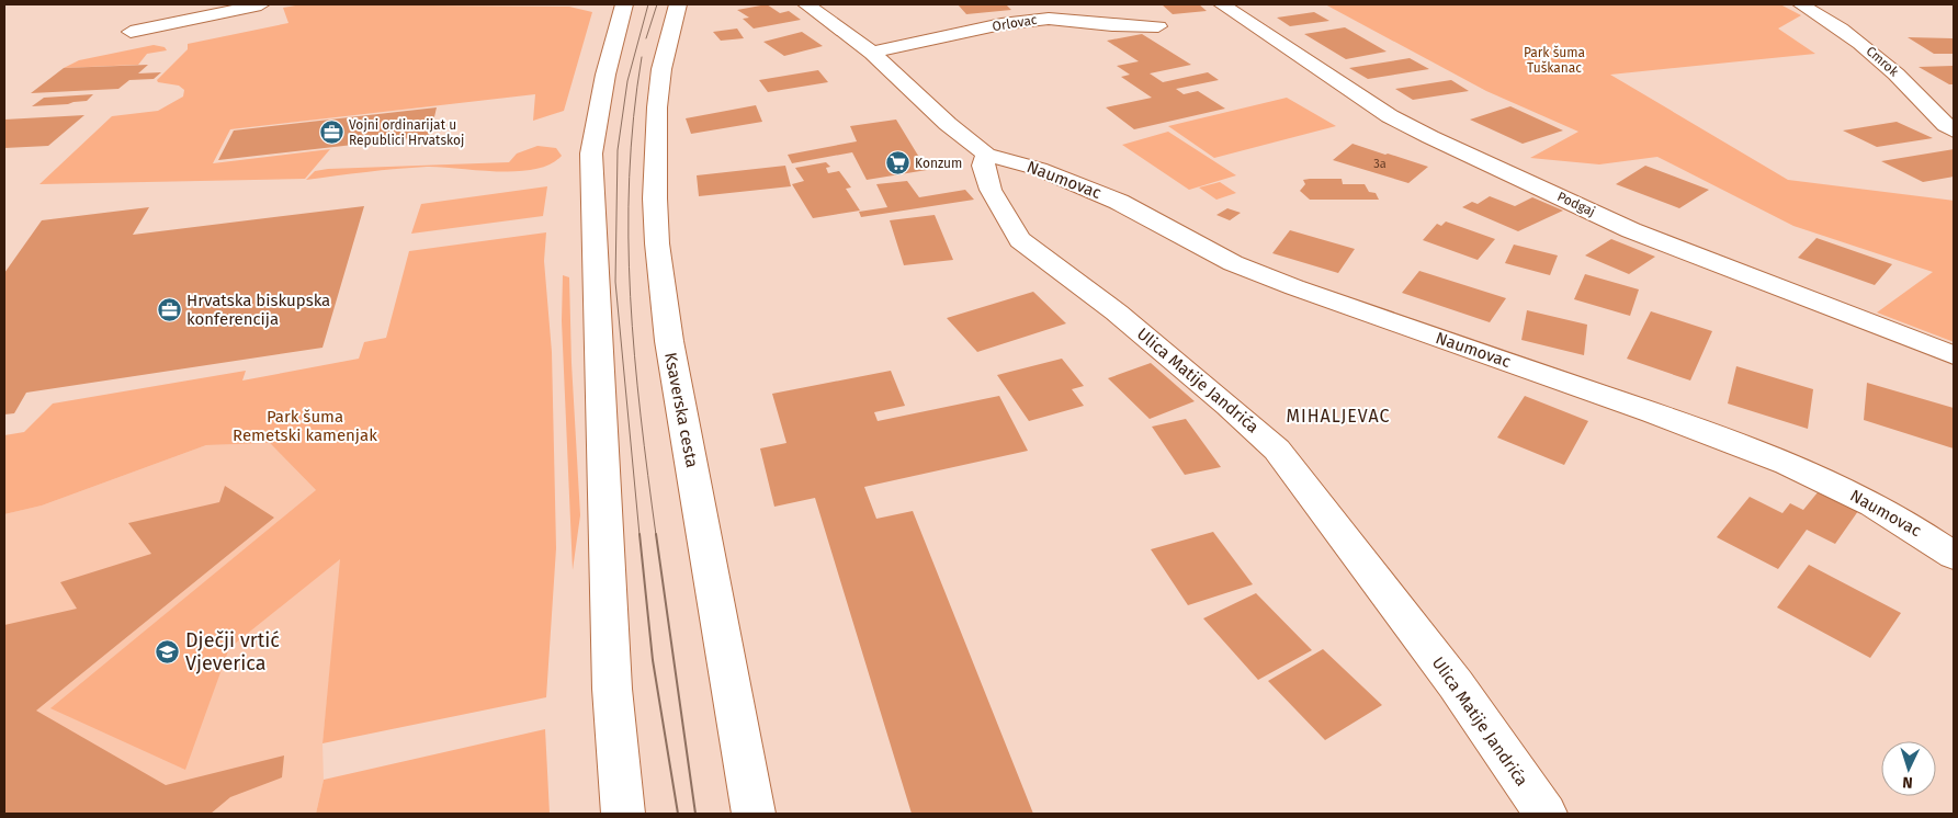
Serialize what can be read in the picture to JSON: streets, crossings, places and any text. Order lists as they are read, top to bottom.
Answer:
{
  "streets": {
    "street": [
      "Orlovac",
      "Cmrok",
      "Naumovac",
      "Podgaj",
      "Ulica Matije Jandrića",
      "Ksaverska cesta"
    ]
  },
  "crossings": [
    ["Naumovac", "Ulica Matije Jandrića"]
  ],
  "districts": ["MIHALJEVAC"],
  "parks": ["Park šuma Tuškanac", "Park šuma Remetski kamenjak"],
  "places": {
    "office": ["Vojni ordinarijat u Republici Hrvatskoj", "Hrvatska biskupska konferencija"],
    "supermarket": ["Konzum"],
    "school or university": ["Dječji vrtić Vjeverica"]
  },
  "house_numbers": ["3a"],
  "north": "bottom"
}
